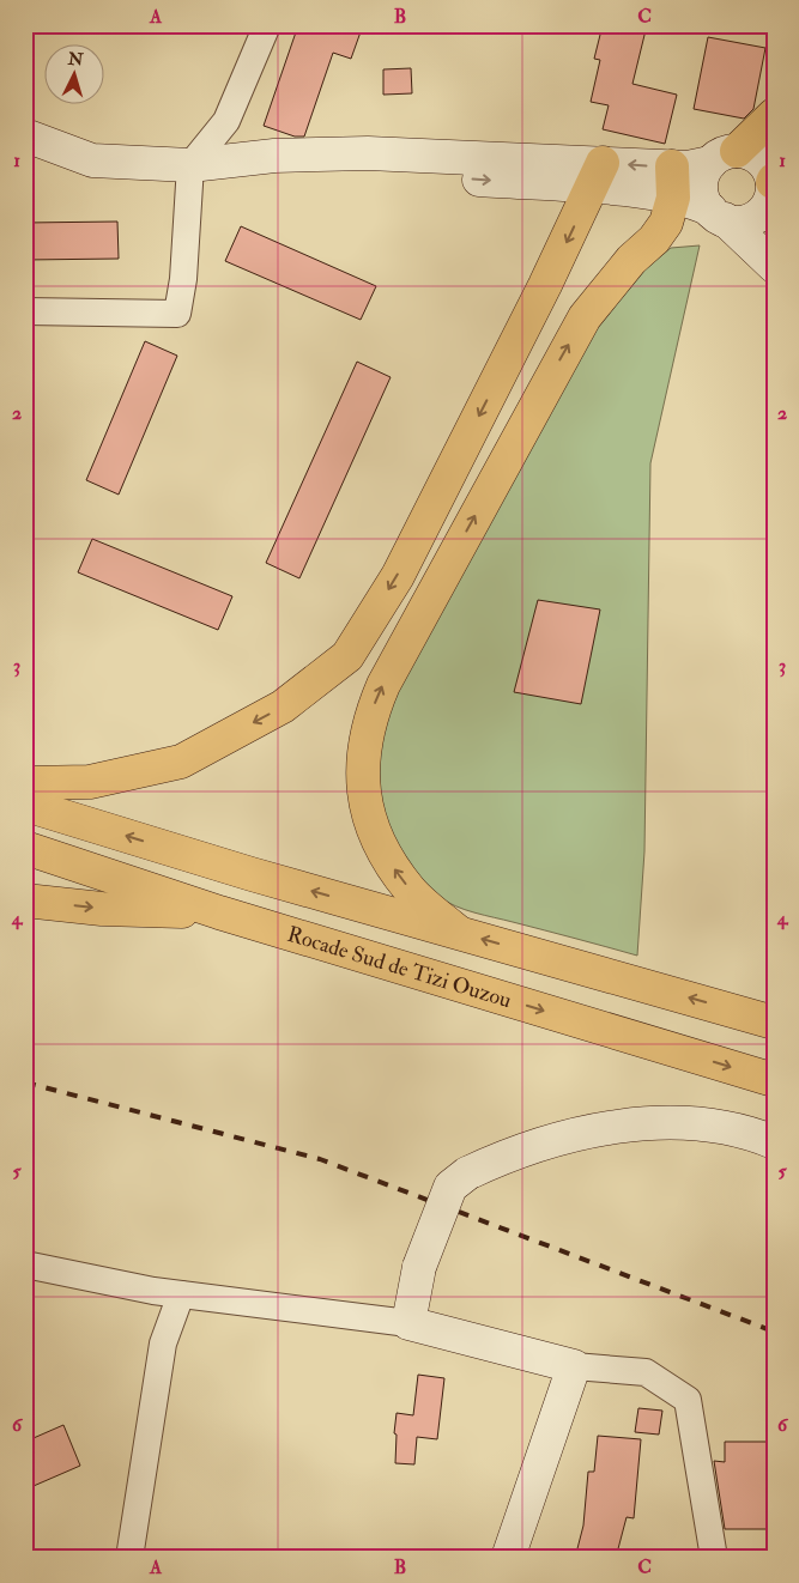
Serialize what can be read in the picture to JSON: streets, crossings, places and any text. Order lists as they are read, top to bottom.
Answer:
{
  "streets": {
    "main road": ["Rocade Sud de Tizi Ouzou"]
  },
  "north": "top",
  "grid": {
    "columns": ["A", "B", "C"],
    "rows": [
      "1",
      "2",
      "3",
      "4",
      "5",
      "6"
    ]
  }
}
